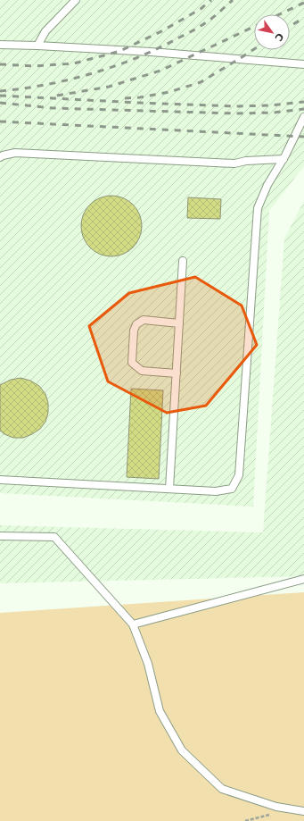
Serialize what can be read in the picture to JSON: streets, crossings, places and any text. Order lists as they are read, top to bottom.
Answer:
{
  "north": "bottom right"
}
